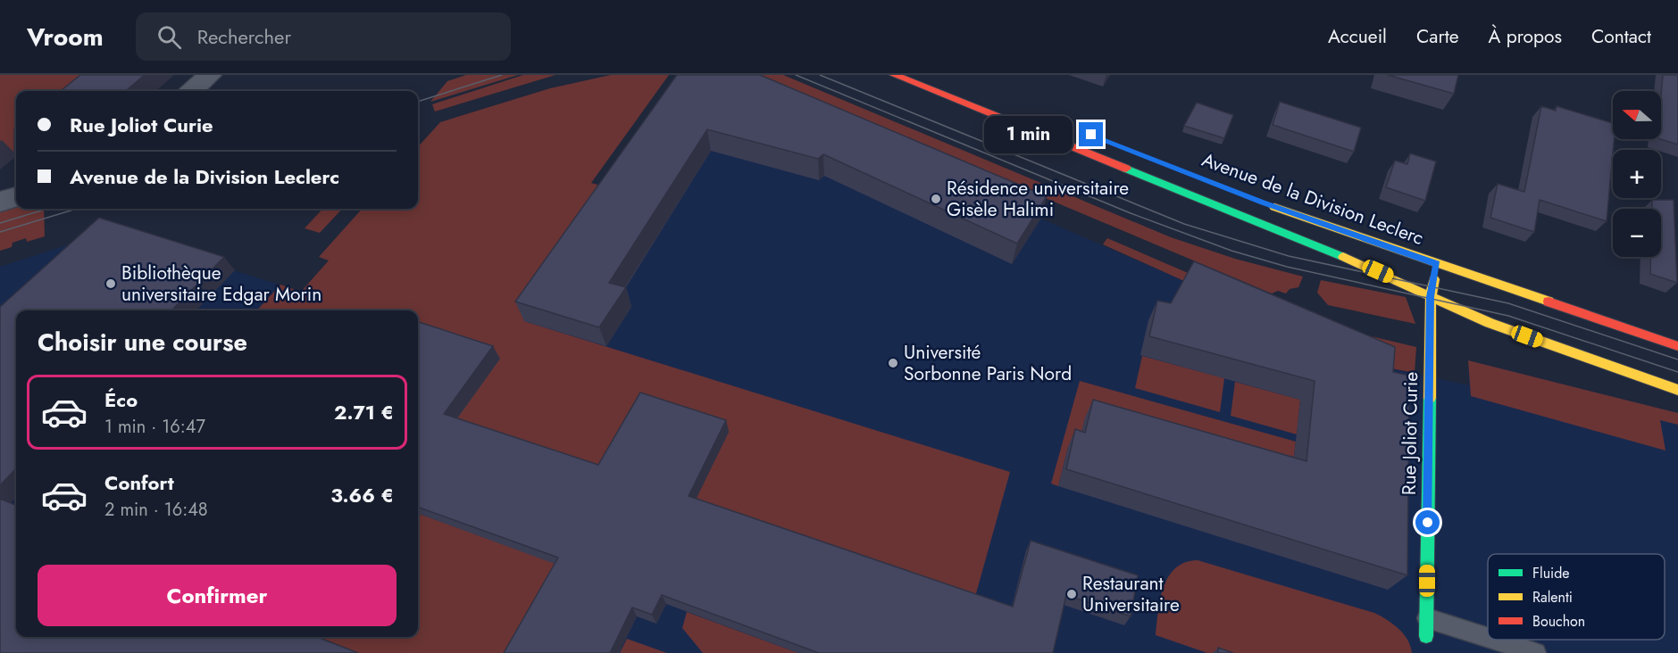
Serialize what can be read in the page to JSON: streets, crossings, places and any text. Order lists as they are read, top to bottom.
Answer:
{
  "streets": {
    "street": ["Avenue de la Division Leclerc", "Rue Joliot Curie"]
  },
  "crossings": [
    ["Avenue de la Division Leclerc", "Rue Joliot Curie"]
  ],
  "places": [
    "Résidence universitaire Gisèle Halimi",
    "Bibliothèque universitaire Edgar Morin",
    "Université Sorbonne Paris Nord",
    "Restaurant Universitaire"
  ],
  "legend": ["Fluide", "Ralenti", "Bouchon"],
  "north": "left",
  "page": {
    "header": "Vroom",
    "search": "Rechercher",
    "nav": [
      "Accueil",
      "Carte",
      "À propos",
      "Contact"
    ],
    "map_buttons": ["+", "−"],
    "banner": ["Rue Joliot Curie", "Avenue de la Division Leclerc"],
    "bubble": "1 min",
    "heading": "Choisir une course",
    "list": [
      {
        "name": "Éco",
        "note": "1 min · 16:47",
        "value": "2.71 €"
      },
      {
        "name": "Confort",
        "note": "2 min · 16:48",
        "value": "3.66 €"
      }
    ],
    "buttons": "Confirmer"
  }
}
